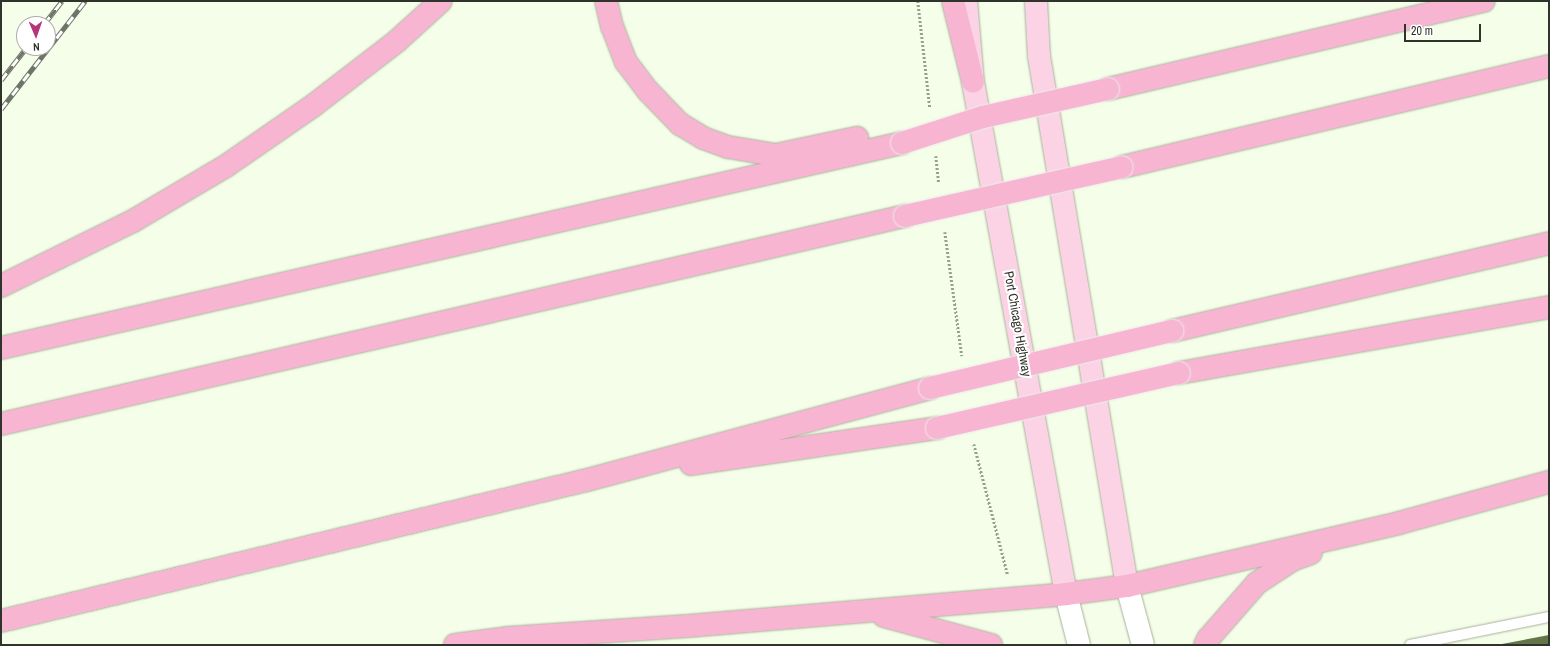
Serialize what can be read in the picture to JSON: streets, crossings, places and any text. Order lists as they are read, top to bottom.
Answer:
{
  "streets": {
    "main road": ["Port Chicago Highway"]
  },
  "scale_bar": "20 m",
  "north": "bottom"
}
